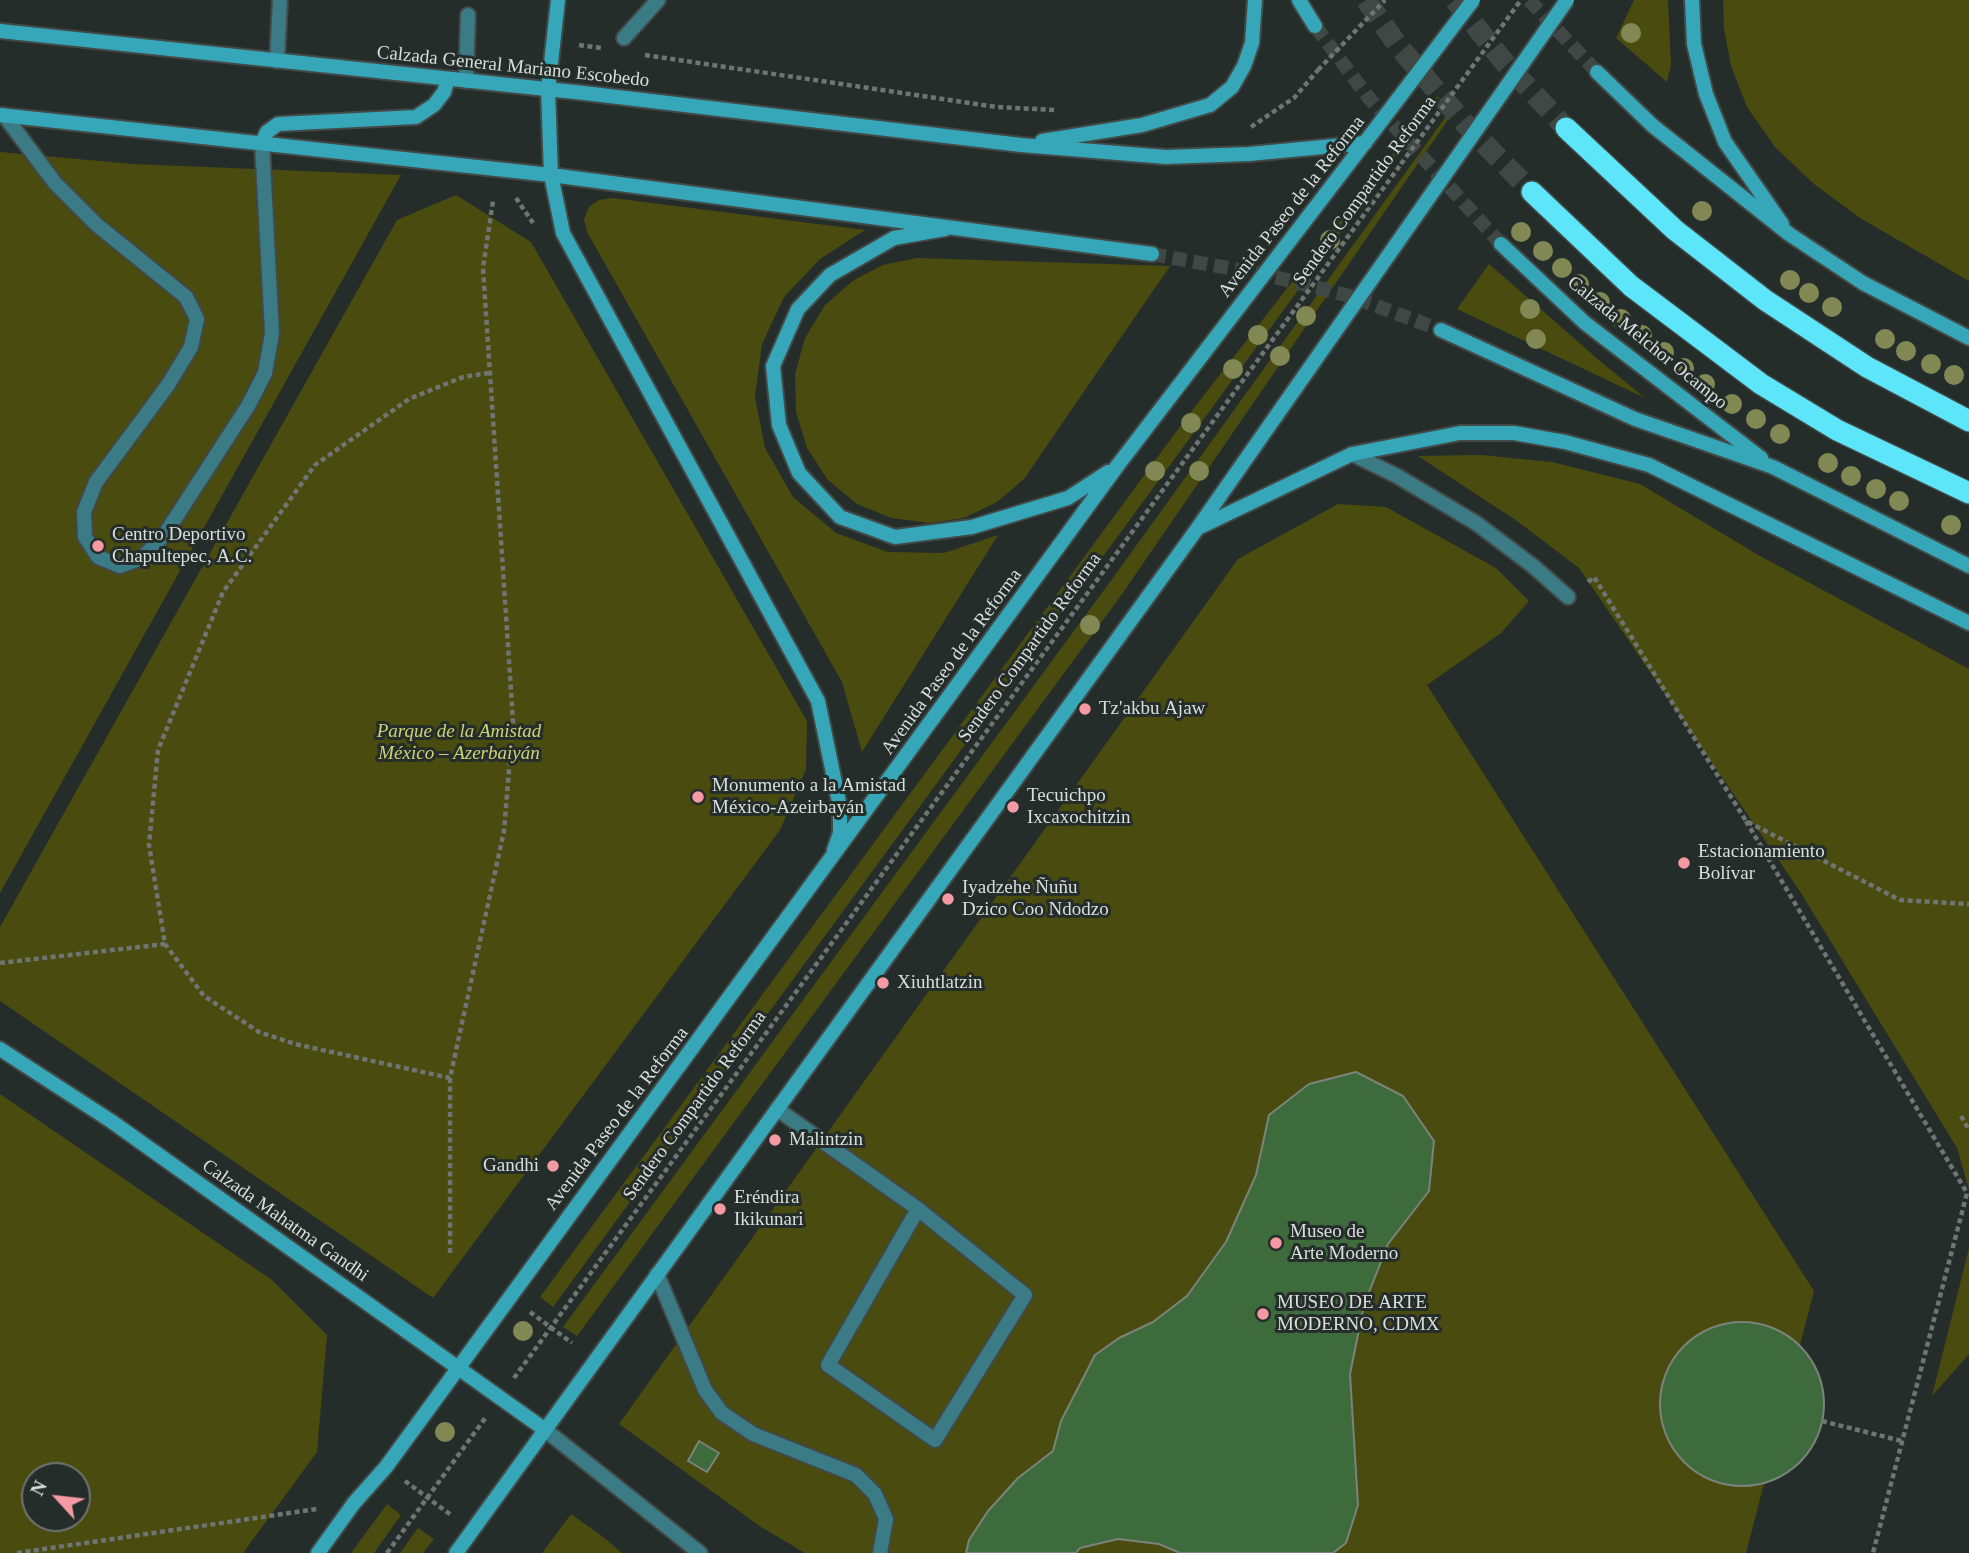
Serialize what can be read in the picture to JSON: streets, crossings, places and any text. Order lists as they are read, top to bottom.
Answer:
{
  "streets": {
    "main road": [
      "Calzada General Mariano Escobedo",
      "Avenida Paseo de la Reforma",
      "Calzada Melchor Ocampo",
      "Calzada Mahatma Gandhi"
    ],
    "path": ["Sendero Compartido Reforma"]
  },
  "crossings": [
    ["Avenida Paseo de la Reforma", "Calzada Mahatma Gandhi"]
  ],
  "parks": ["Parque de la Amistad México – Azerbaiyán"],
  "places": [
    "Centro Deportivo Chapultepec, A.C.",
    "Tz'akbu Ajaw",
    "Monumento a la Amistad México-Azeirbayán",
    "Tecuichpo Ixcaxochitzin",
    "Estacionamiento Bolívar",
    "Iyadzehe Ñuñu Dzico Coo Ndodzo",
    "Xiuhtlatzin",
    "Malintzin",
    "Gandhi",
    "Eréndira Ikikunari",
    "Museo de Arte Moderno",
    "MUSEO DE ARTE MODERNO, CDMX"
  ],
  "north": "top left"
}
